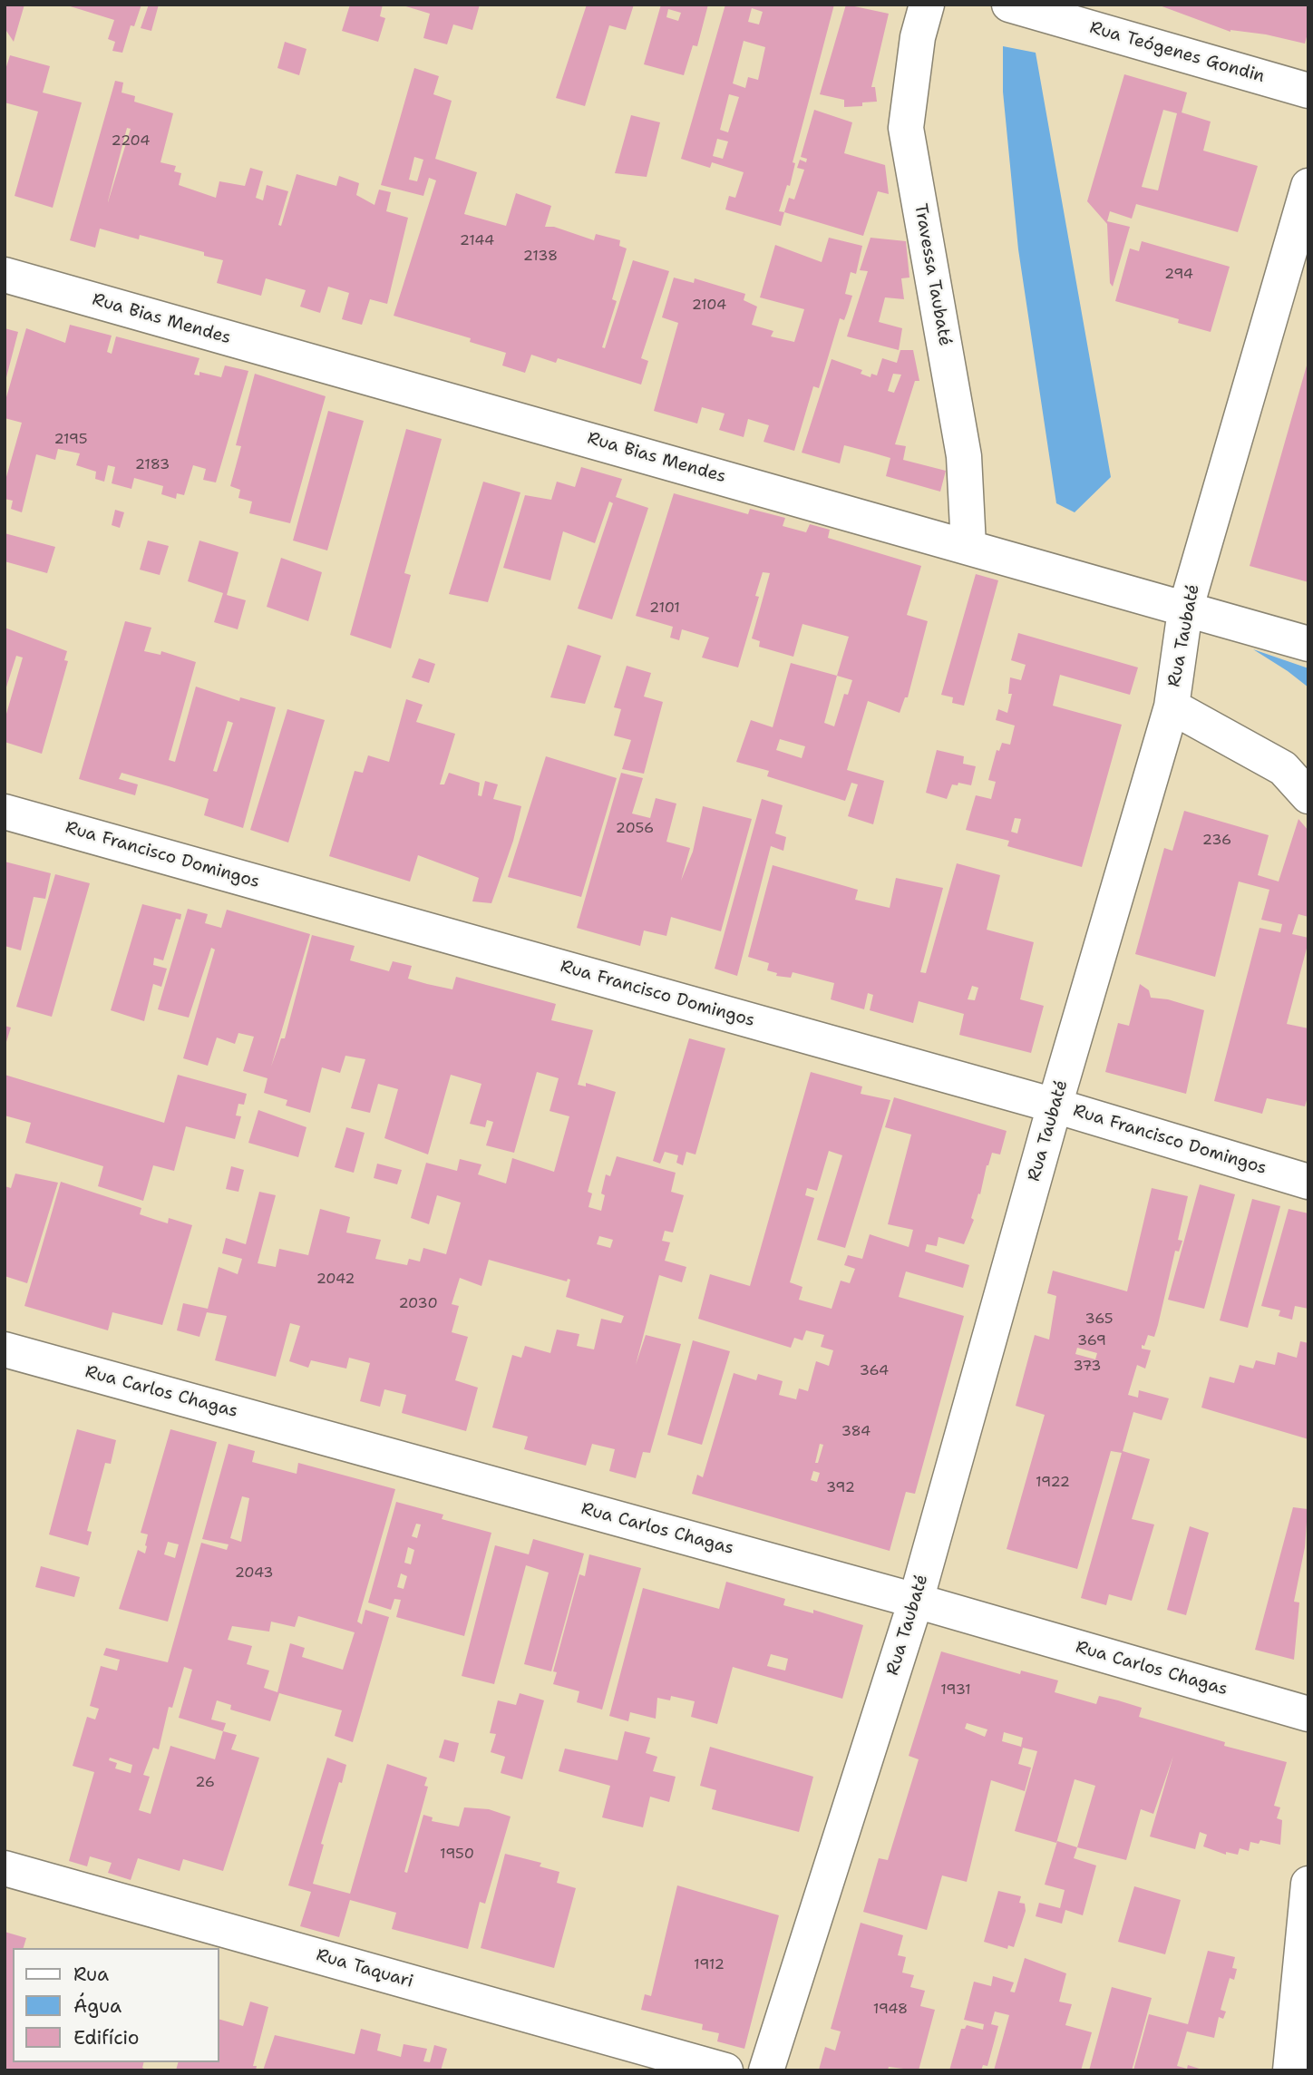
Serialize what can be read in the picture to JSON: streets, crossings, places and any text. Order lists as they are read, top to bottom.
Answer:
{
  "streets": {
    "street": [
      "Rua Teógenes Gondin",
      "Travessa Taubaté",
      "Rua Bias Mendes",
      "Rua Taubaté",
      "Rua Francisco Domingos",
      "Rua Carlos Chagas",
      "Rua Taquari"
    ]
  },
  "crossings": [
    ["Travessa Taubaté", "Rua Bias Mendes"],
    ["Rua Bias Mendes", "Rua Taubaté"],
    ["Rua Taubaté", "Rua Francisco Domingos"],
    ["Rua Taubaté", "Rua Carlos Chagas"]
  ],
  "house_numbers": [
    "2204",
    "2144",
    "2138",
    "294",
    "2104",
    "2195",
    "2183",
    "2101",
    "2056",
    "236",
    "2042",
    "2030",
    "365",
    "369",
    "373",
    "364",
    "384",
    "1922",
    "392",
    "2043",
    "1931",
    "26",
    "1950",
    "1912",
    "1948"
  ],
  "legend": ["Rua", "Água", "Edifício"]
}
